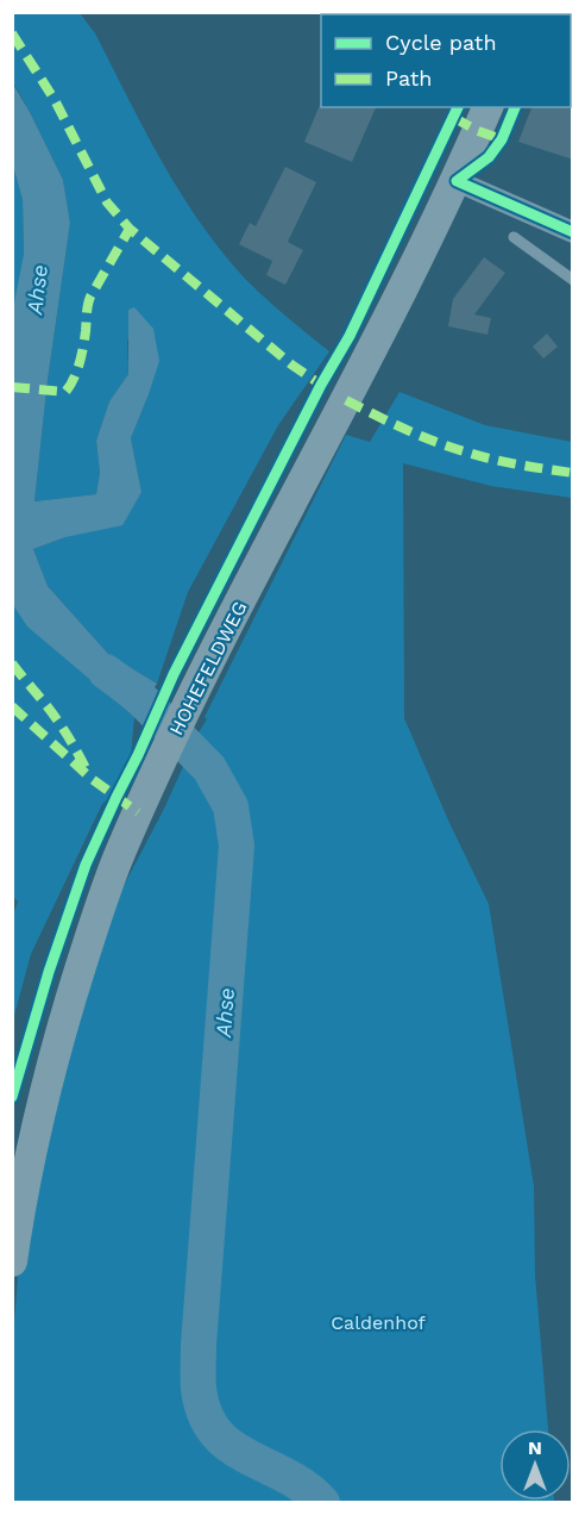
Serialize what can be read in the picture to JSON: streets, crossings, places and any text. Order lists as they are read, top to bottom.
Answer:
{
  "streets": {
    "main road": ["HOHEFELDWEG"]
  },
  "water": ["Ahse"],
  "parks": ["Caldenhof"],
  "legend": ["Cycle path", "Path"],
  "north": "top"
}
